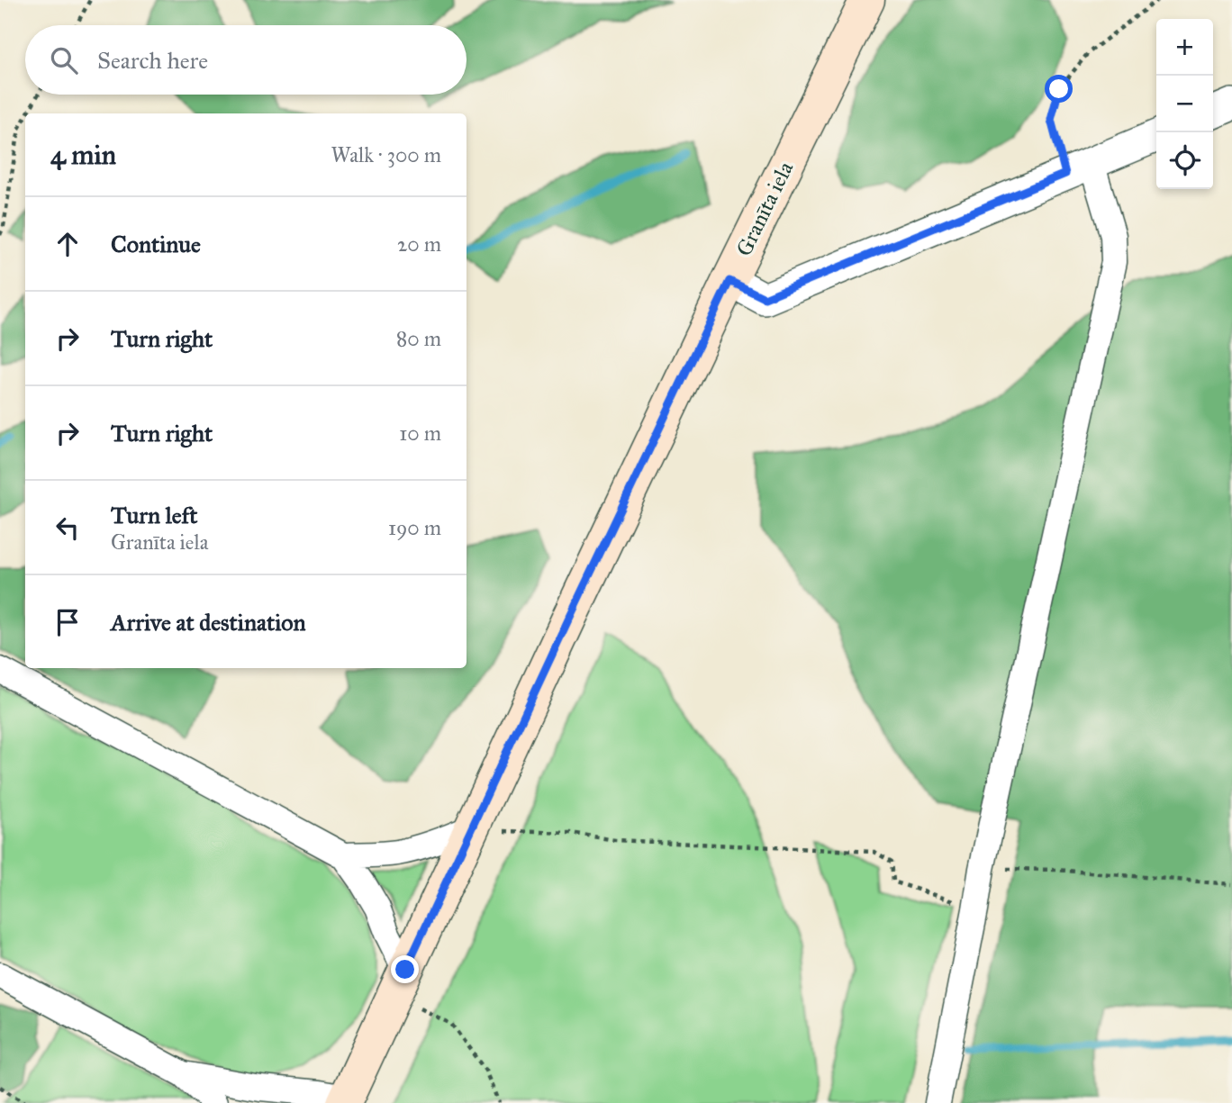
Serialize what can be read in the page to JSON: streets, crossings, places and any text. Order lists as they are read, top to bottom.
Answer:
{
  "streets": {
    "main road": ["Granīta iela"]
  },
  "page": {
    "map_buttons": ["+", "−"],
    "search": "Search here",
    "heading": ["4 min", "Walk · 300 m"],
    "list": [
      ["Continue", "20 m"],
      ["Turn right", "80 m"],
      ["Turn right", "10 m"],
      ["Turn left", "Granīta iela", "190 m"],
      "Arrive at destination"
    ]
  }
}
